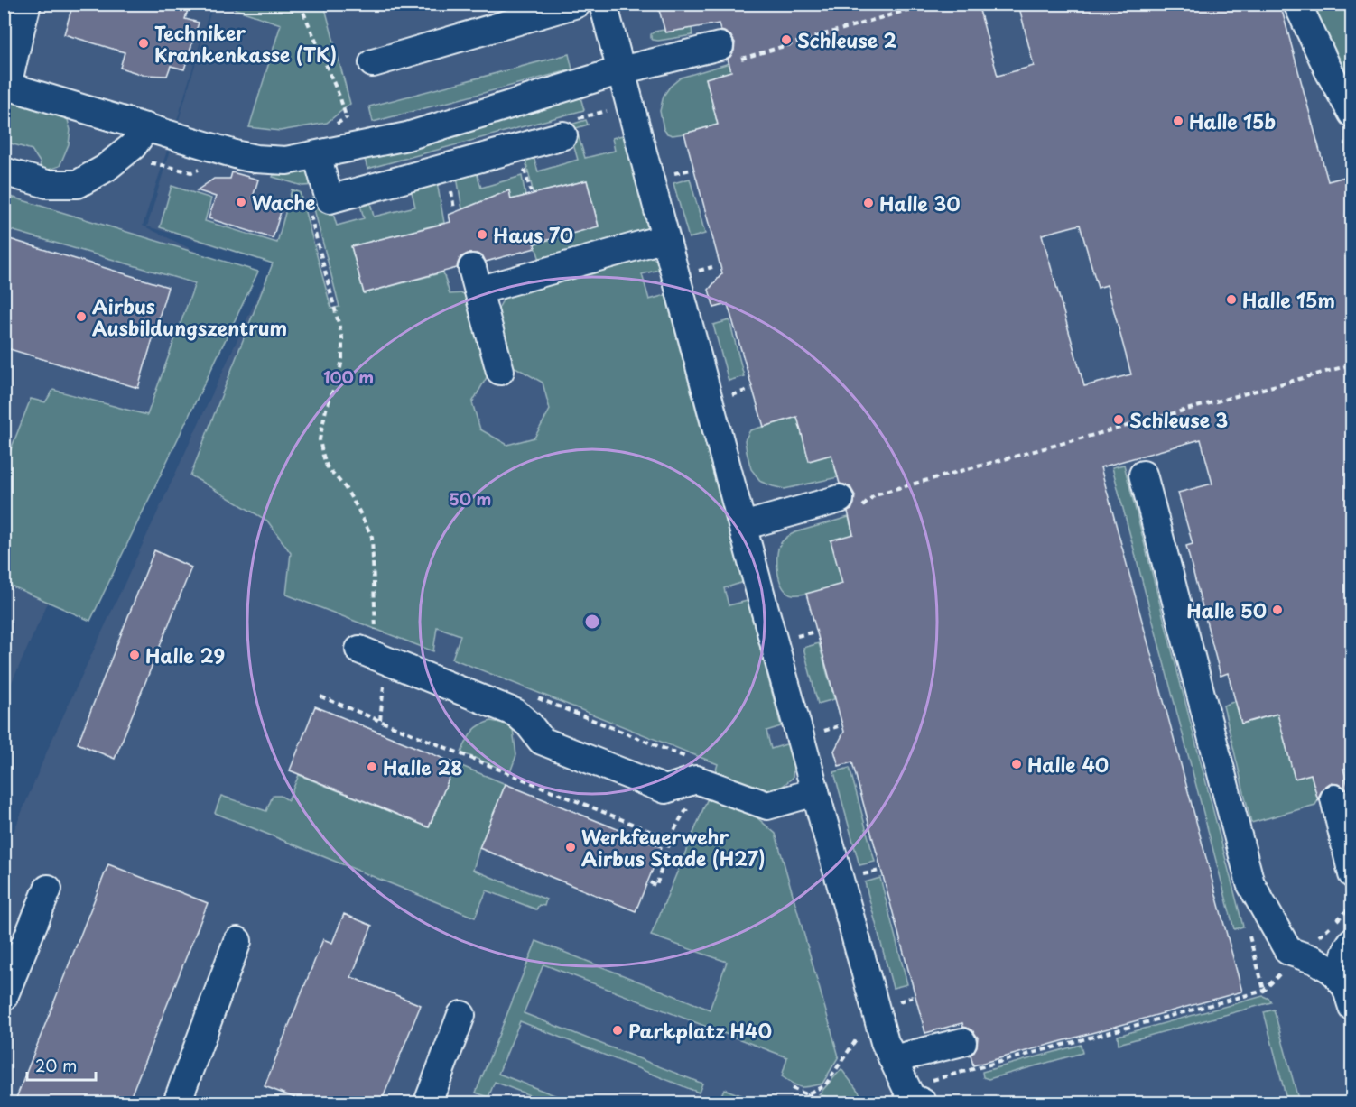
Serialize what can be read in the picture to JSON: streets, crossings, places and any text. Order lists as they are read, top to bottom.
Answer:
{
  "places": [
    "Schleuse 2",
    "Techniker Krankenkasse (TK)",
    "Halle 15b",
    "Wache",
    "Halle 30",
    "Haus 70",
    "Halle 15m",
    "Airbus Ausbildungszentrum",
    "Schleuse 3",
    "Halle 50",
    "Halle 29",
    "Halle 40",
    "Halle 28",
    "Werkfeuerwehr Airbus Stade (H27)",
    "Parkplatz H40"
  ],
  "scale_bar": "20 m",
  "rings": ["100 m", "50 m"]
}
